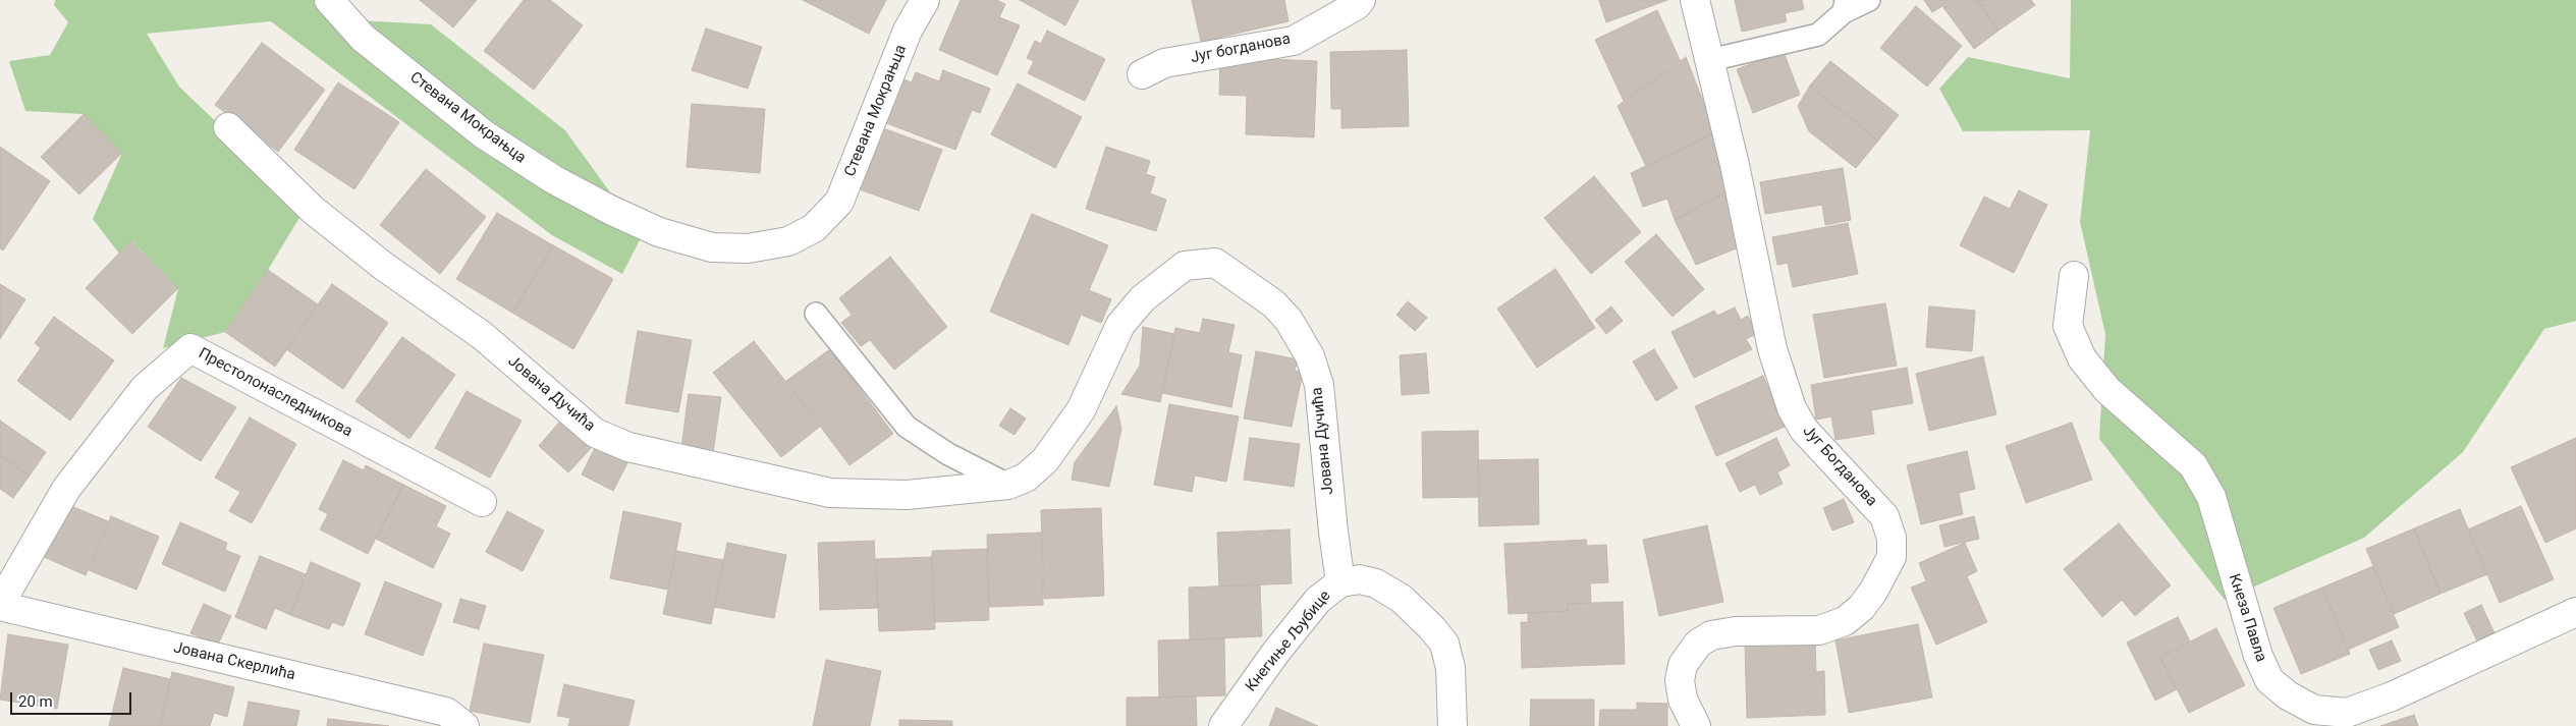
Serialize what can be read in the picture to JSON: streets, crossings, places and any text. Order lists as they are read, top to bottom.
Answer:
{
  "streets": {
    "street": [
      "Југ богданова",
      "Стевана Мокрањца",
      "Престолонаследникова",
      "Јована Дучића",
      "Југ Богданова",
      "Кнеза Павла",
      "Кнегиње Љубице",
      "Јована Скерлића"
    ]
  },
  "crossings": [
    ["Престолонаследникова", "Јована Скерлића"],
    ["Јована Дучића", "Кнегиње Љубице"]
  ],
  "scale_bar": "20 m"
}
